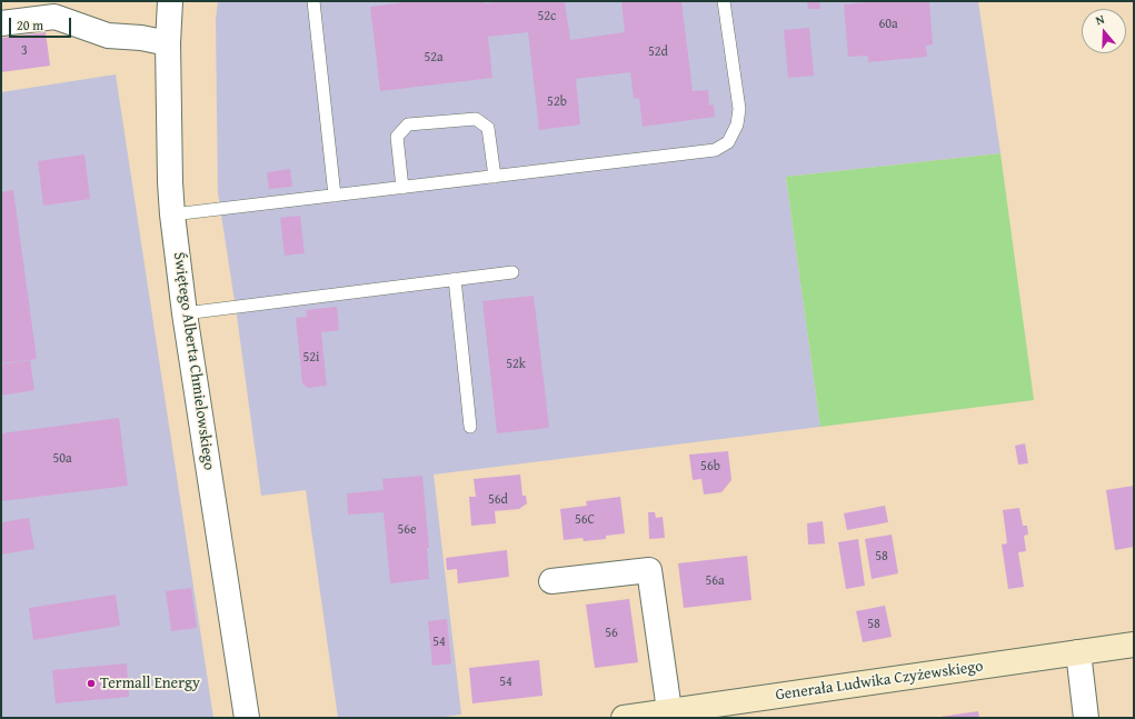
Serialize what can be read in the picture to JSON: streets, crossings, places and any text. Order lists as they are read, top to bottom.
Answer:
{
  "streets": {
    "street": ["Świętego Alberta Chmielowskiego", "Generała Ludwika Czyżewskiego"]
  },
  "places": ["Termall Energy"],
  "house_numbers": [
    "52c",
    "60a",
    "3",
    "52d",
    "52a",
    "52b",
    "52i",
    "52k",
    "50a",
    "56b",
    "56d",
    "56C",
    "56e",
    "58",
    "56a",
    "58",
    "56",
    "54",
    "54"
  ],
  "scale_bar": "20 m",
  "north": "top"
}
